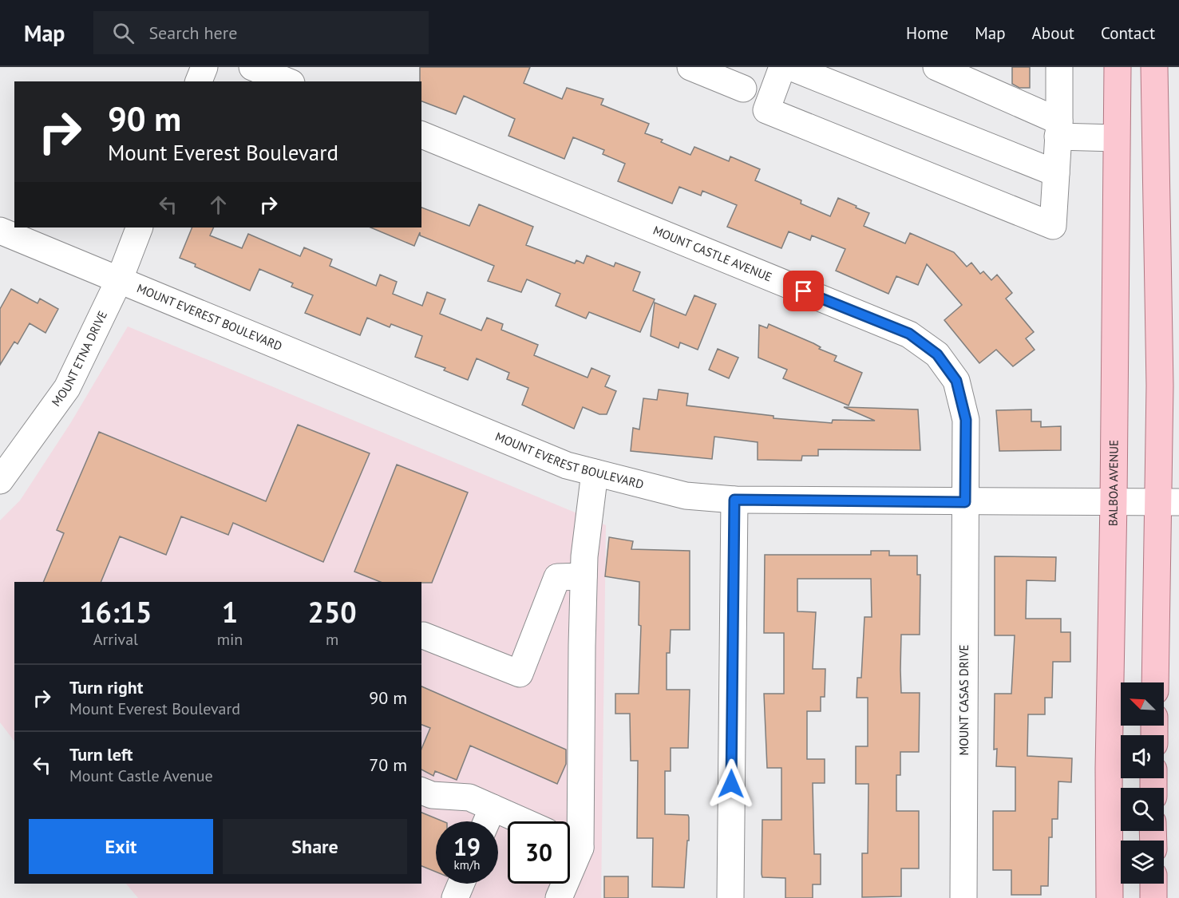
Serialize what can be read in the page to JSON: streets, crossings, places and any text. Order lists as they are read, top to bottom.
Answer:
{
  "streets": {
    "main road": ["BALBOA AVENUE"],
    "street": [
      "MOUNT CASTLE AVENUE",
      "MOUNT EVEREST BOULEVARD",
      "MOUNT ETNA DRIVE",
      "MOUNT CASAS DRIVE"
    ]
  },
  "crossings": [
    ["MOUNT CASTLE AVENUE", "MOUNT EVEREST BOULEVARD"],
    ["MOUNT CASTLE AVENUE", "MOUNT CASAS DRIVE"],
    ["MOUNT EVEREST BOULEVARD", "MOUNT ETNA DRIVE"],
    ["MOUNT EVEREST BOULEVARD", "BALBOA AVENUE"],
    ["MOUNT EVEREST BOULEVARD", "MOUNT CASAS DRIVE"]
  ],
  "north": "top left",
  "page": {
    "header": "Map",
    "search": "Search here",
    "nav": [
      "Home",
      "Map",
      "About",
      "Contact"
    ],
    "turn": ["90 m", "Mount Everest Boulevard"],
    "eta": [
      "16:15",
      "Arrival",
      "1",
      "min",
      "250",
      "m"
    ],
    "list": [
      {
        "name": "Turn right",
        "note": "Mount Everest Boulevard",
        "value": "90 m"
      },
      {
        "name": "Turn left",
        "note": "Mount Castle Avenue",
        "value": "70 m"
      }
    ],
    "buttons": ["Exit", "Share"],
    "speed": "19 km/h",
    "limit": "30"
  }
}
